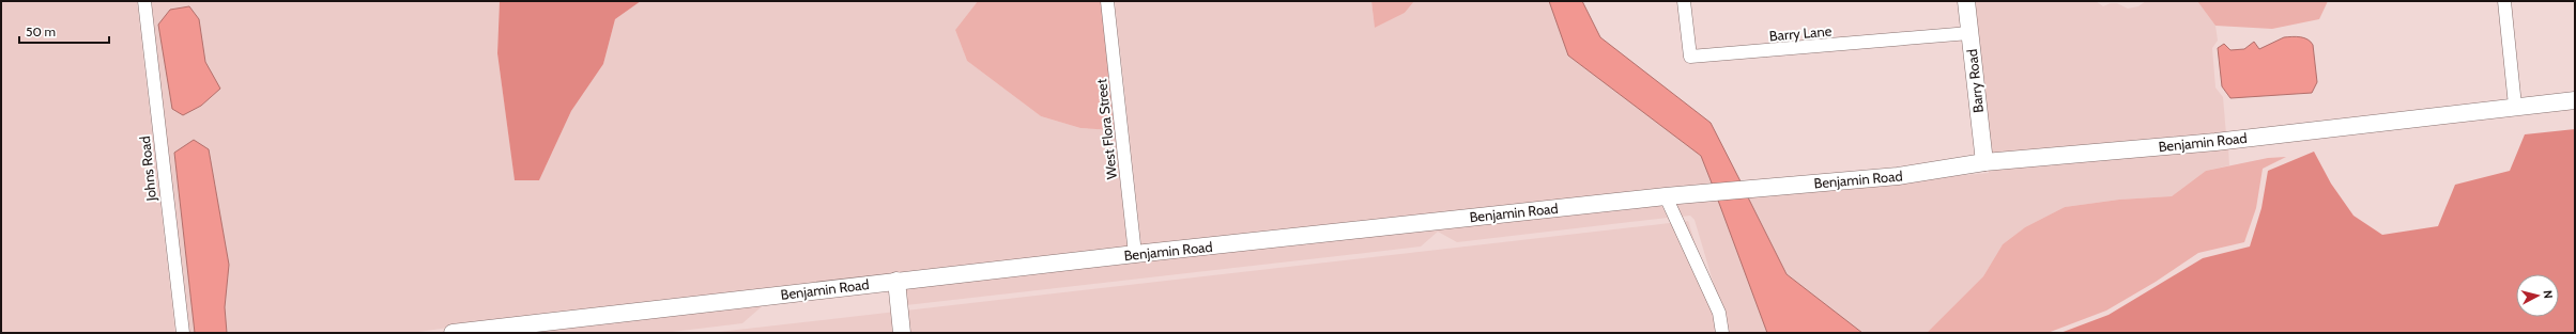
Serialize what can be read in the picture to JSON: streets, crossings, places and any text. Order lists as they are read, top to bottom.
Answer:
{
  "streets": {
    "street": [
      "Barry Lane",
      "Barry Road",
      "West Flora Street",
      "Benjamin Road",
      "Johns Road"
    ]
  },
  "crossings": [
    ["Barry Lane", "Barry Road"],
    ["Barry Road", "Benjamin Road"],
    ["West Flora Street", "Benjamin Road"]
  ],
  "scale_bar": "50 m",
  "north": "right"
}
